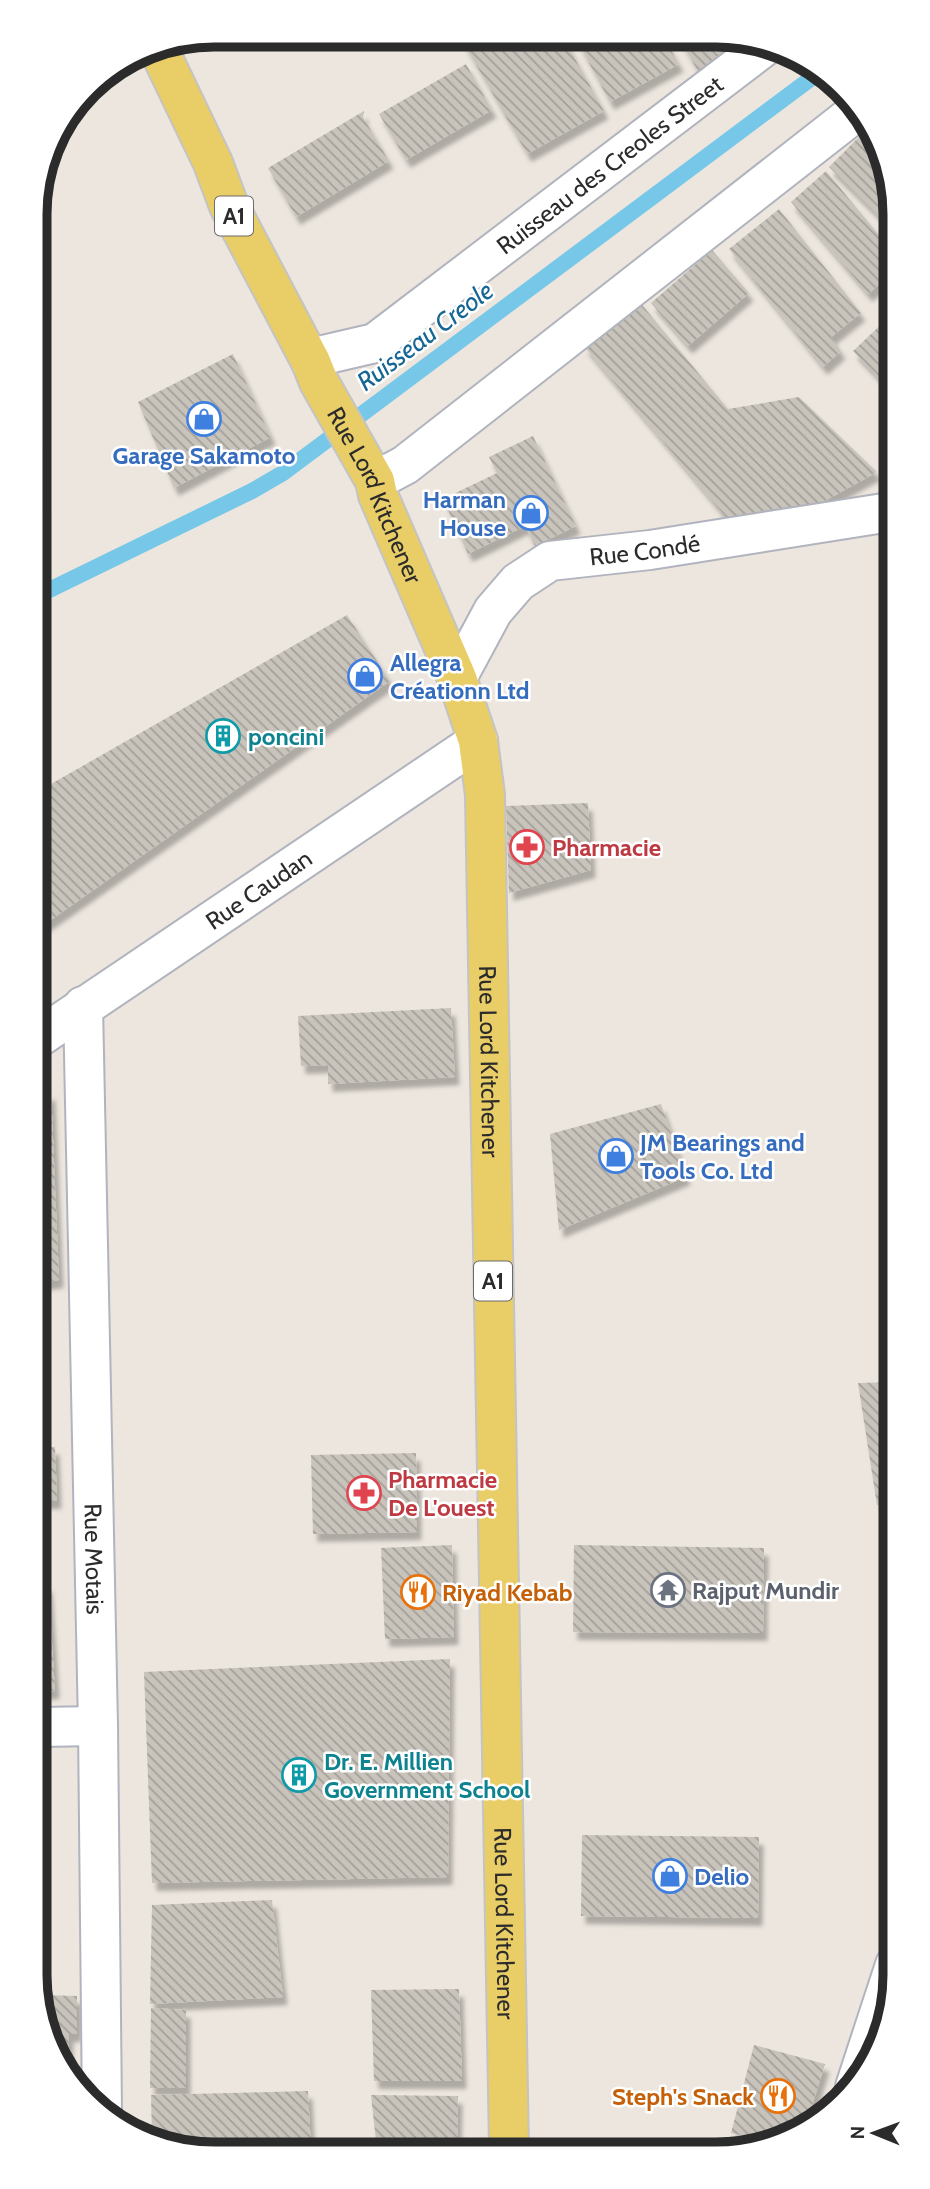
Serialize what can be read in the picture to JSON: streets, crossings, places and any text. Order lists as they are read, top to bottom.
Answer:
{
  "streets": {
    "main road": ["A1", "Rue Lord Kitchener"],
    "street": [
      "Ruisseau des Creoles Street",
      "Rue Condé",
      "Rue Caudan",
      "Rue Motais"
    ]
  },
  "crossings": [
    ["Ruisseau des Creoles Street", "Rue Lord Kitchener"],
    ["Rue Lord Kitchener", "Rue Condé"],
    ["Rue Lord Kitchener", "Rue Caudan"],
    ["Rue Caudan", "Rue Motais"]
  ],
  "water": ["Ruisseau Creole"],
  "places": {
    "shop": [
      "Garage Sakamoto",
      "Harman House",
      "Allegra Créationn Ltd",
      "JM Bearings and Tools Co. Ltd",
      "Delio"
    ],
    "building": ["poncini", "Dr. E. Millien Government School"],
    "pharmacy": ["Pharmacie", "Pharmacie De L'ouest"],
    "temple": ["Rajput Mundir"],
    "restaurant": ["Riyad Kebab", "Steph's Snack"]
  },
  "north": "left"
}
